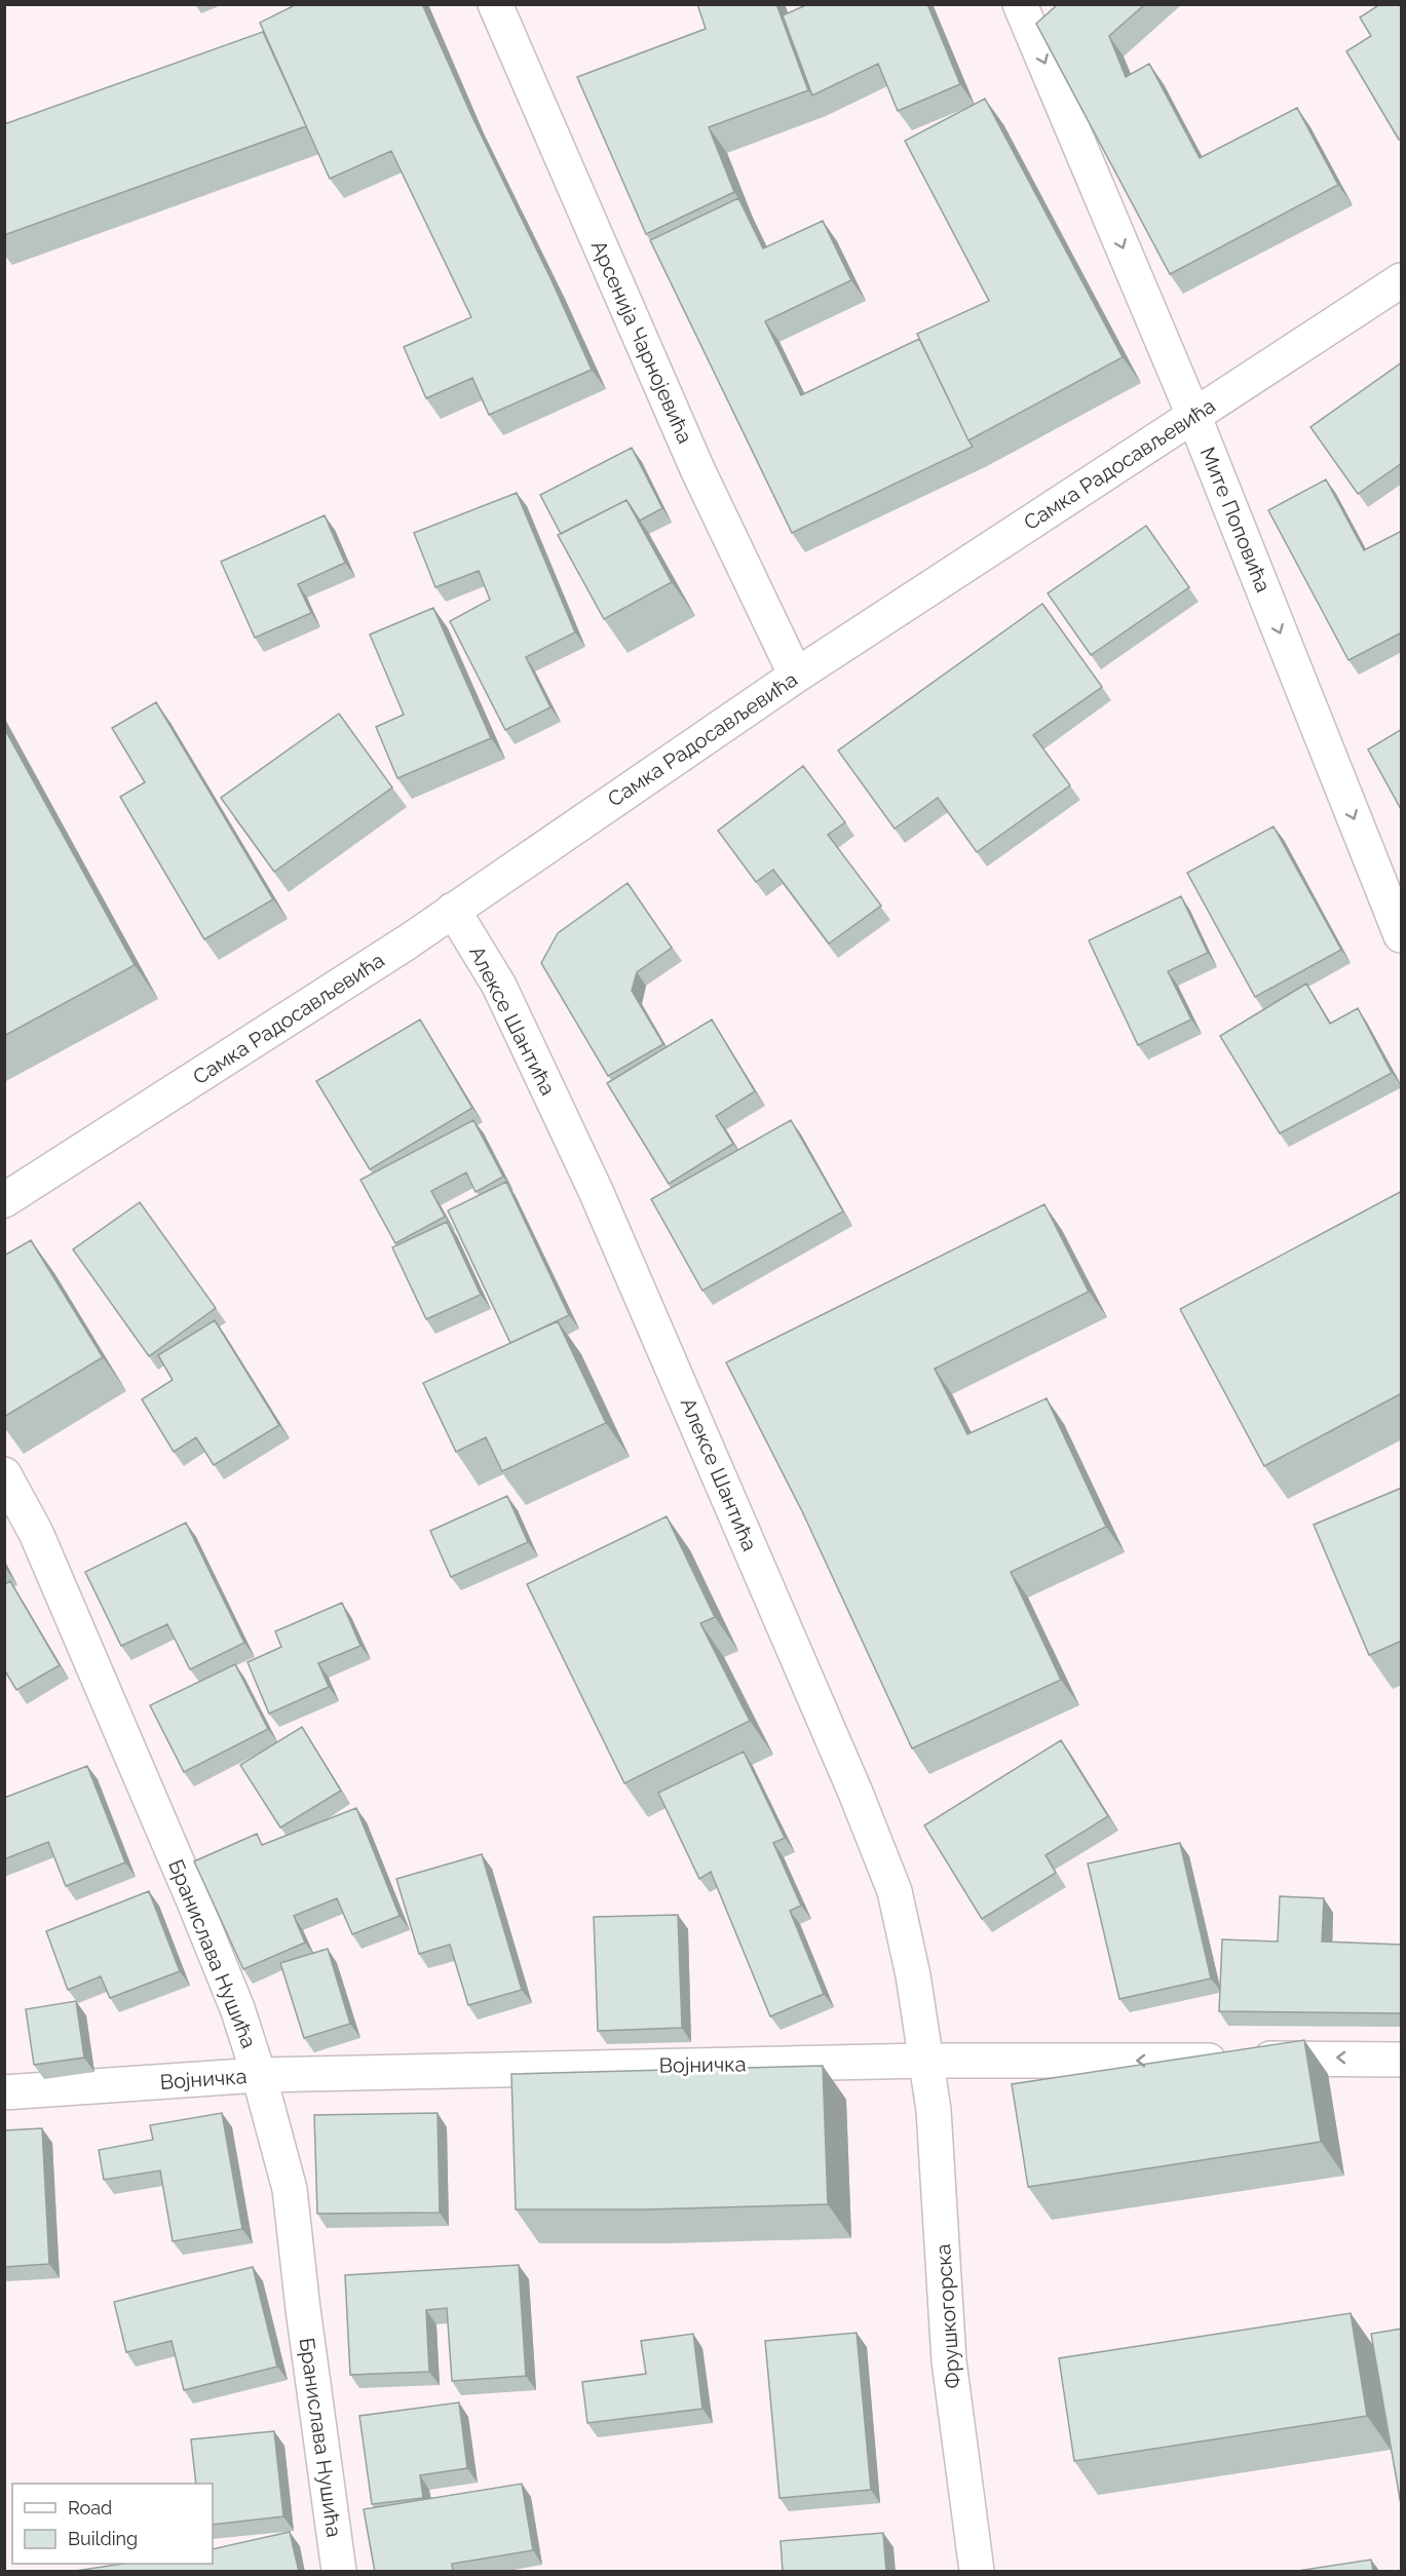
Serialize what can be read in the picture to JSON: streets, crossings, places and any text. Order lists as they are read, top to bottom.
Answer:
{
  "streets": {
    "street": [
      "Арсенија Чарнојевића",
      "Самка Радосављевића",
      "Мите Поповића",
      "Алексе Шантића",
      "Бранислава Нушића",
      "Војничка",
      "Фрушкогорска"
    ]
  },
  "crossings": [
    ["Арсенија Чарнојевића", "Самка Радосављевића"],
    ["Самка Радосављевића", "Мите Поповића"],
    ["Самка Радосављевића", "Алексе Шантића"],
    ["Алексе Шантића", "Војничка"],
    ["Алексе Шантића", "Фрушкогорска"],
    ["Бранислава Нушића", "Војничка"],
    ["Војничка", "Фрушкогорска"]
  ],
  "one_way": ["Мите Поповића"],
  "legend": ["Road", "Building"]
}
